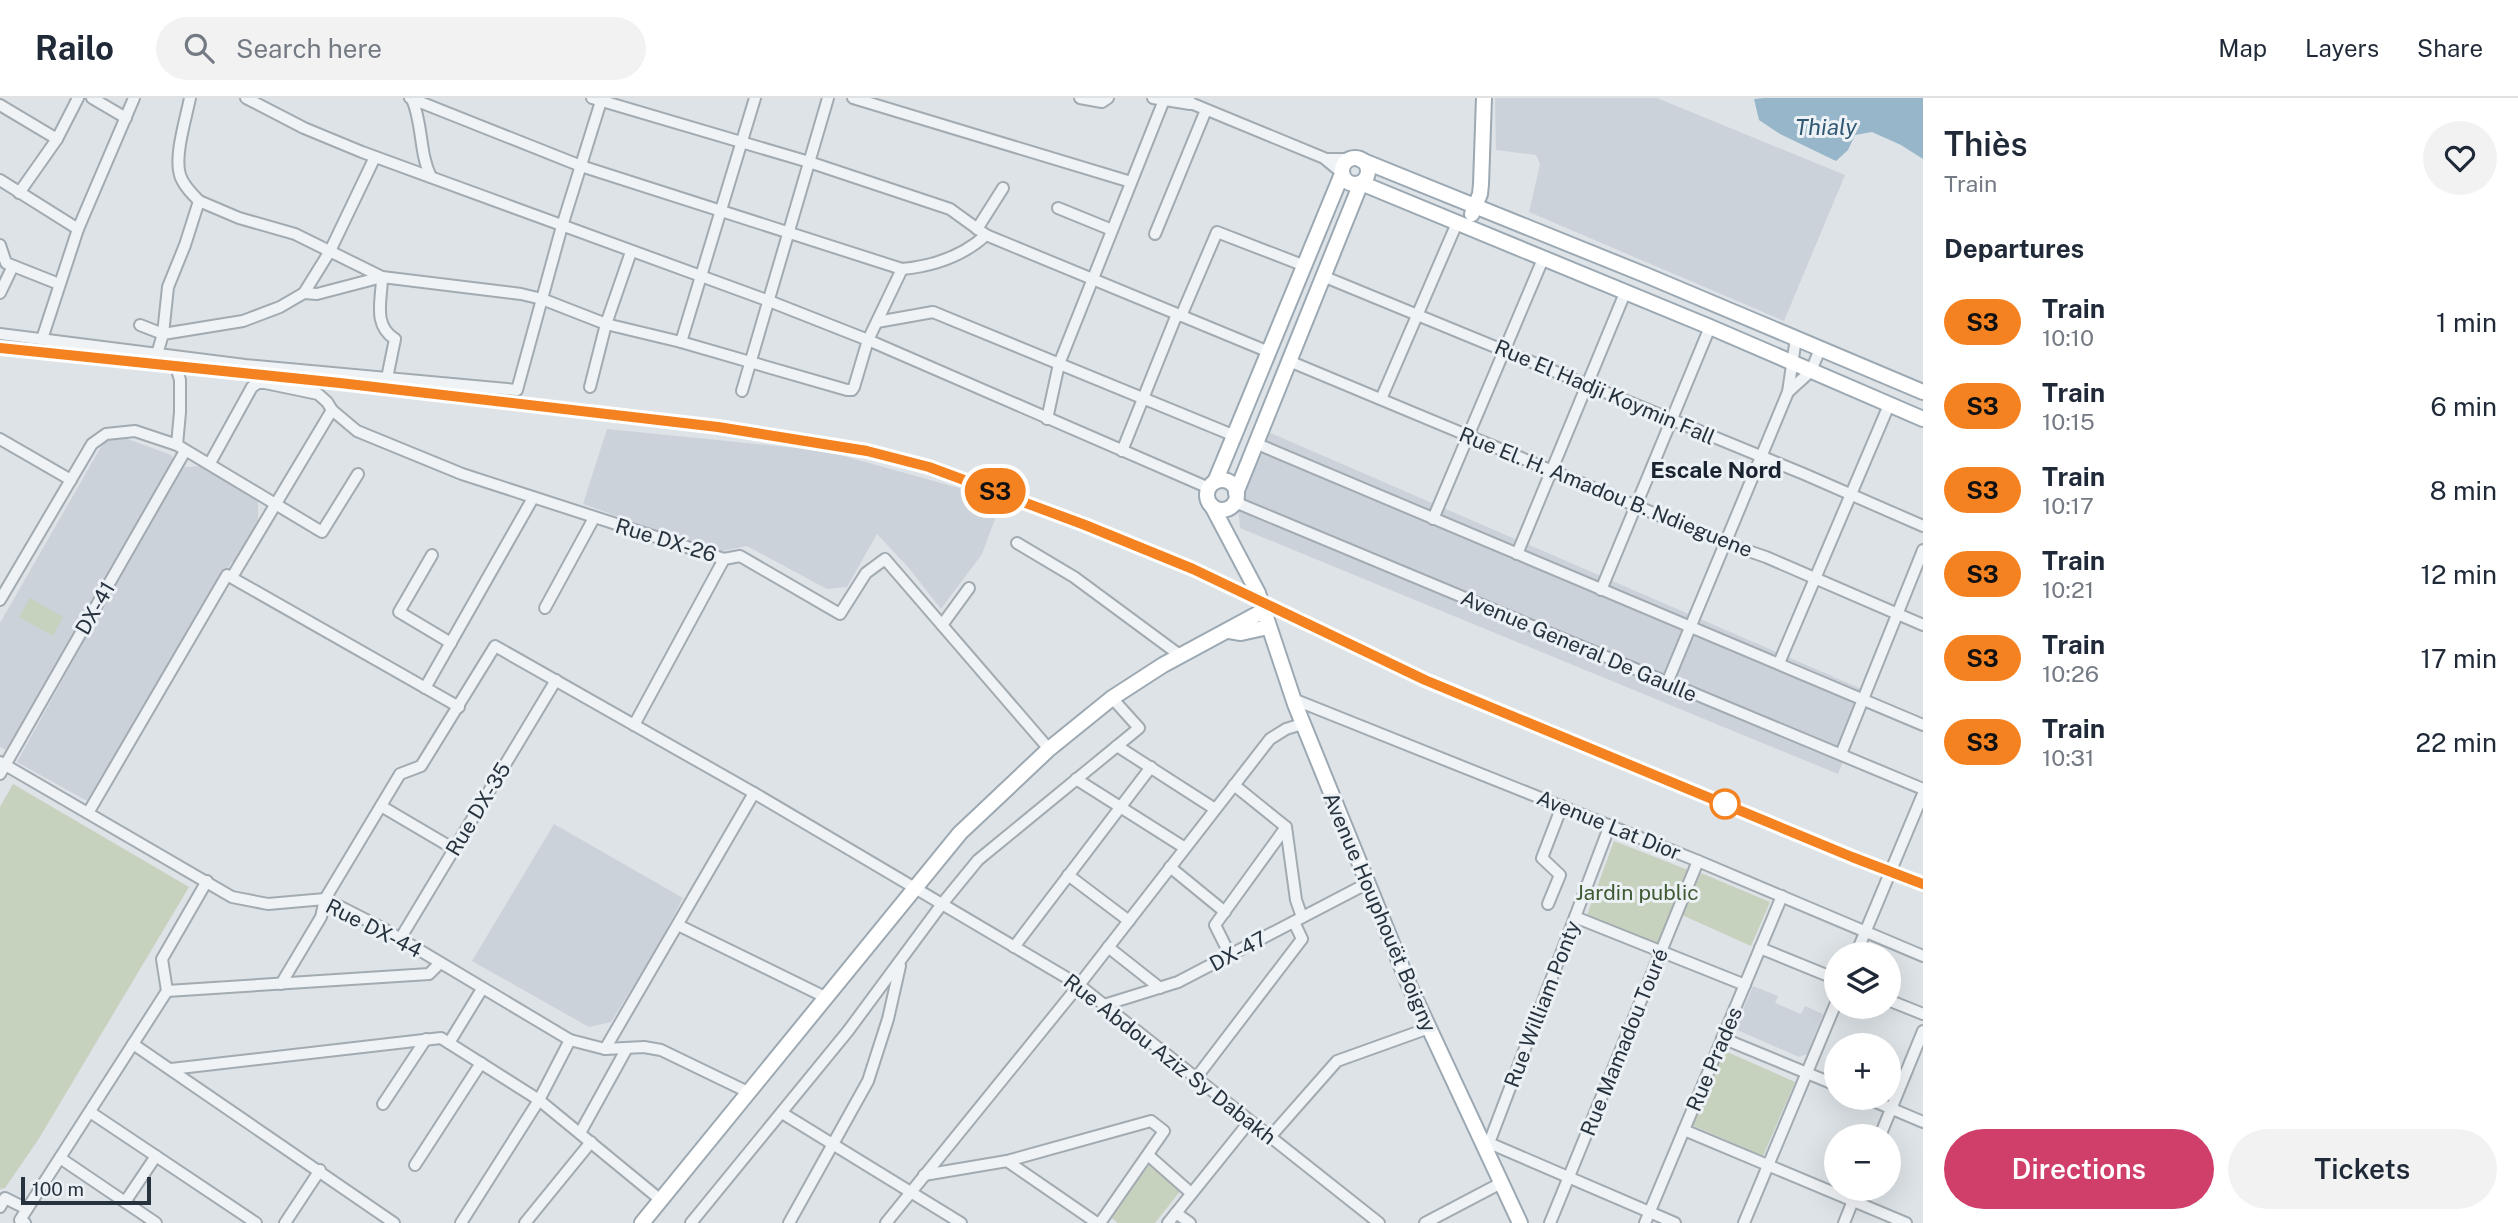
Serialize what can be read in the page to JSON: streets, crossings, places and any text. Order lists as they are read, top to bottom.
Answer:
{
  "streets": {
    "main road": ["Avenue Houphouët Boigny"],
    "street": [
      "Rue El Hadji Koymin Fall",
      "Rue El. H. Amadou B. Ndieguene",
      "Rue DX-26",
      "DX-41",
      "Avenue General De Gaulle",
      "Rue DX-35",
      "Avenue Lat Dior",
      "Rue DX-44",
      "DX-47",
      "Rue William Ponty",
      "Rue Mamadou Touré",
      "Rue Abdou Aziz Sy Dabakh",
      "Rue Prades"
    ]
  },
  "crossings": [
    ["DX-41", "Rue DX-44"],
    ["Avenue General De Gaulle", "Avenue Houphouët Boigny"],
    ["Rue DX-35", "Rue DX-44"],
    ["Rue DX-35", "Rue Abdou Aziz Sy Dabakh"],
    ["Avenue Lat Dior", "Avenue Houphouët Boigny"],
    ["Avenue Lat Dior", "Rue William Ponty"],
    ["Avenue Lat Dior", "Rue Mamadou Touré"],
    ["Avenue Lat Dior", "Rue Prades"],
    ["Avenue Houphouët Boigny", "DX-47"],
    ["Avenue Houphouët Boigny", "Rue William Ponty"],
    ["DX-47", "Rue Abdou Aziz Sy Dabakh"]
  ],
  "districts": ["Escale Nord"],
  "water": ["Thialy"],
  "parks": ["Jardin public"],
  "scale_bar": "100 m",
  "page": {
    "header": "Railo",
    "search": "Search here",
    "nav": ["Map", "Layers", "Share"],
    "on_map": "S3",
    "heading": [
      ["Thiès", "Train"],
      "Departures"
    ],
    "list": [
      {
        "mark": "S3",
        "name": "Train",
        "note": "10:10",
        "value": "1 min"
      },
      {
        "mark": "S3",
        "name": "Train",
        "note": "10:15",
        "value": "6 min"
      },
      {
        "mark": "S3",
        "name": "Train",
        "note": "10:17",
        "value": "8 min"
      },
      {
        "mark": "S3",
        "name": "Train",
        "note": "10:21",
        "value": "12 min"
      },
      {
        "mark": "S3",
        "name": "Train",
        "note": "10:26",
        "value": "17 min"
      },
      {
        "mark": "S3",
        "name": "Train",
        "note": "10:31",
        "value": "22 min"
      }
    ],
    "map_buttons": ["+", "−"],
    "buttons": ["Directions", "Tickets"],
    "scale": "100 m"
  }
}
